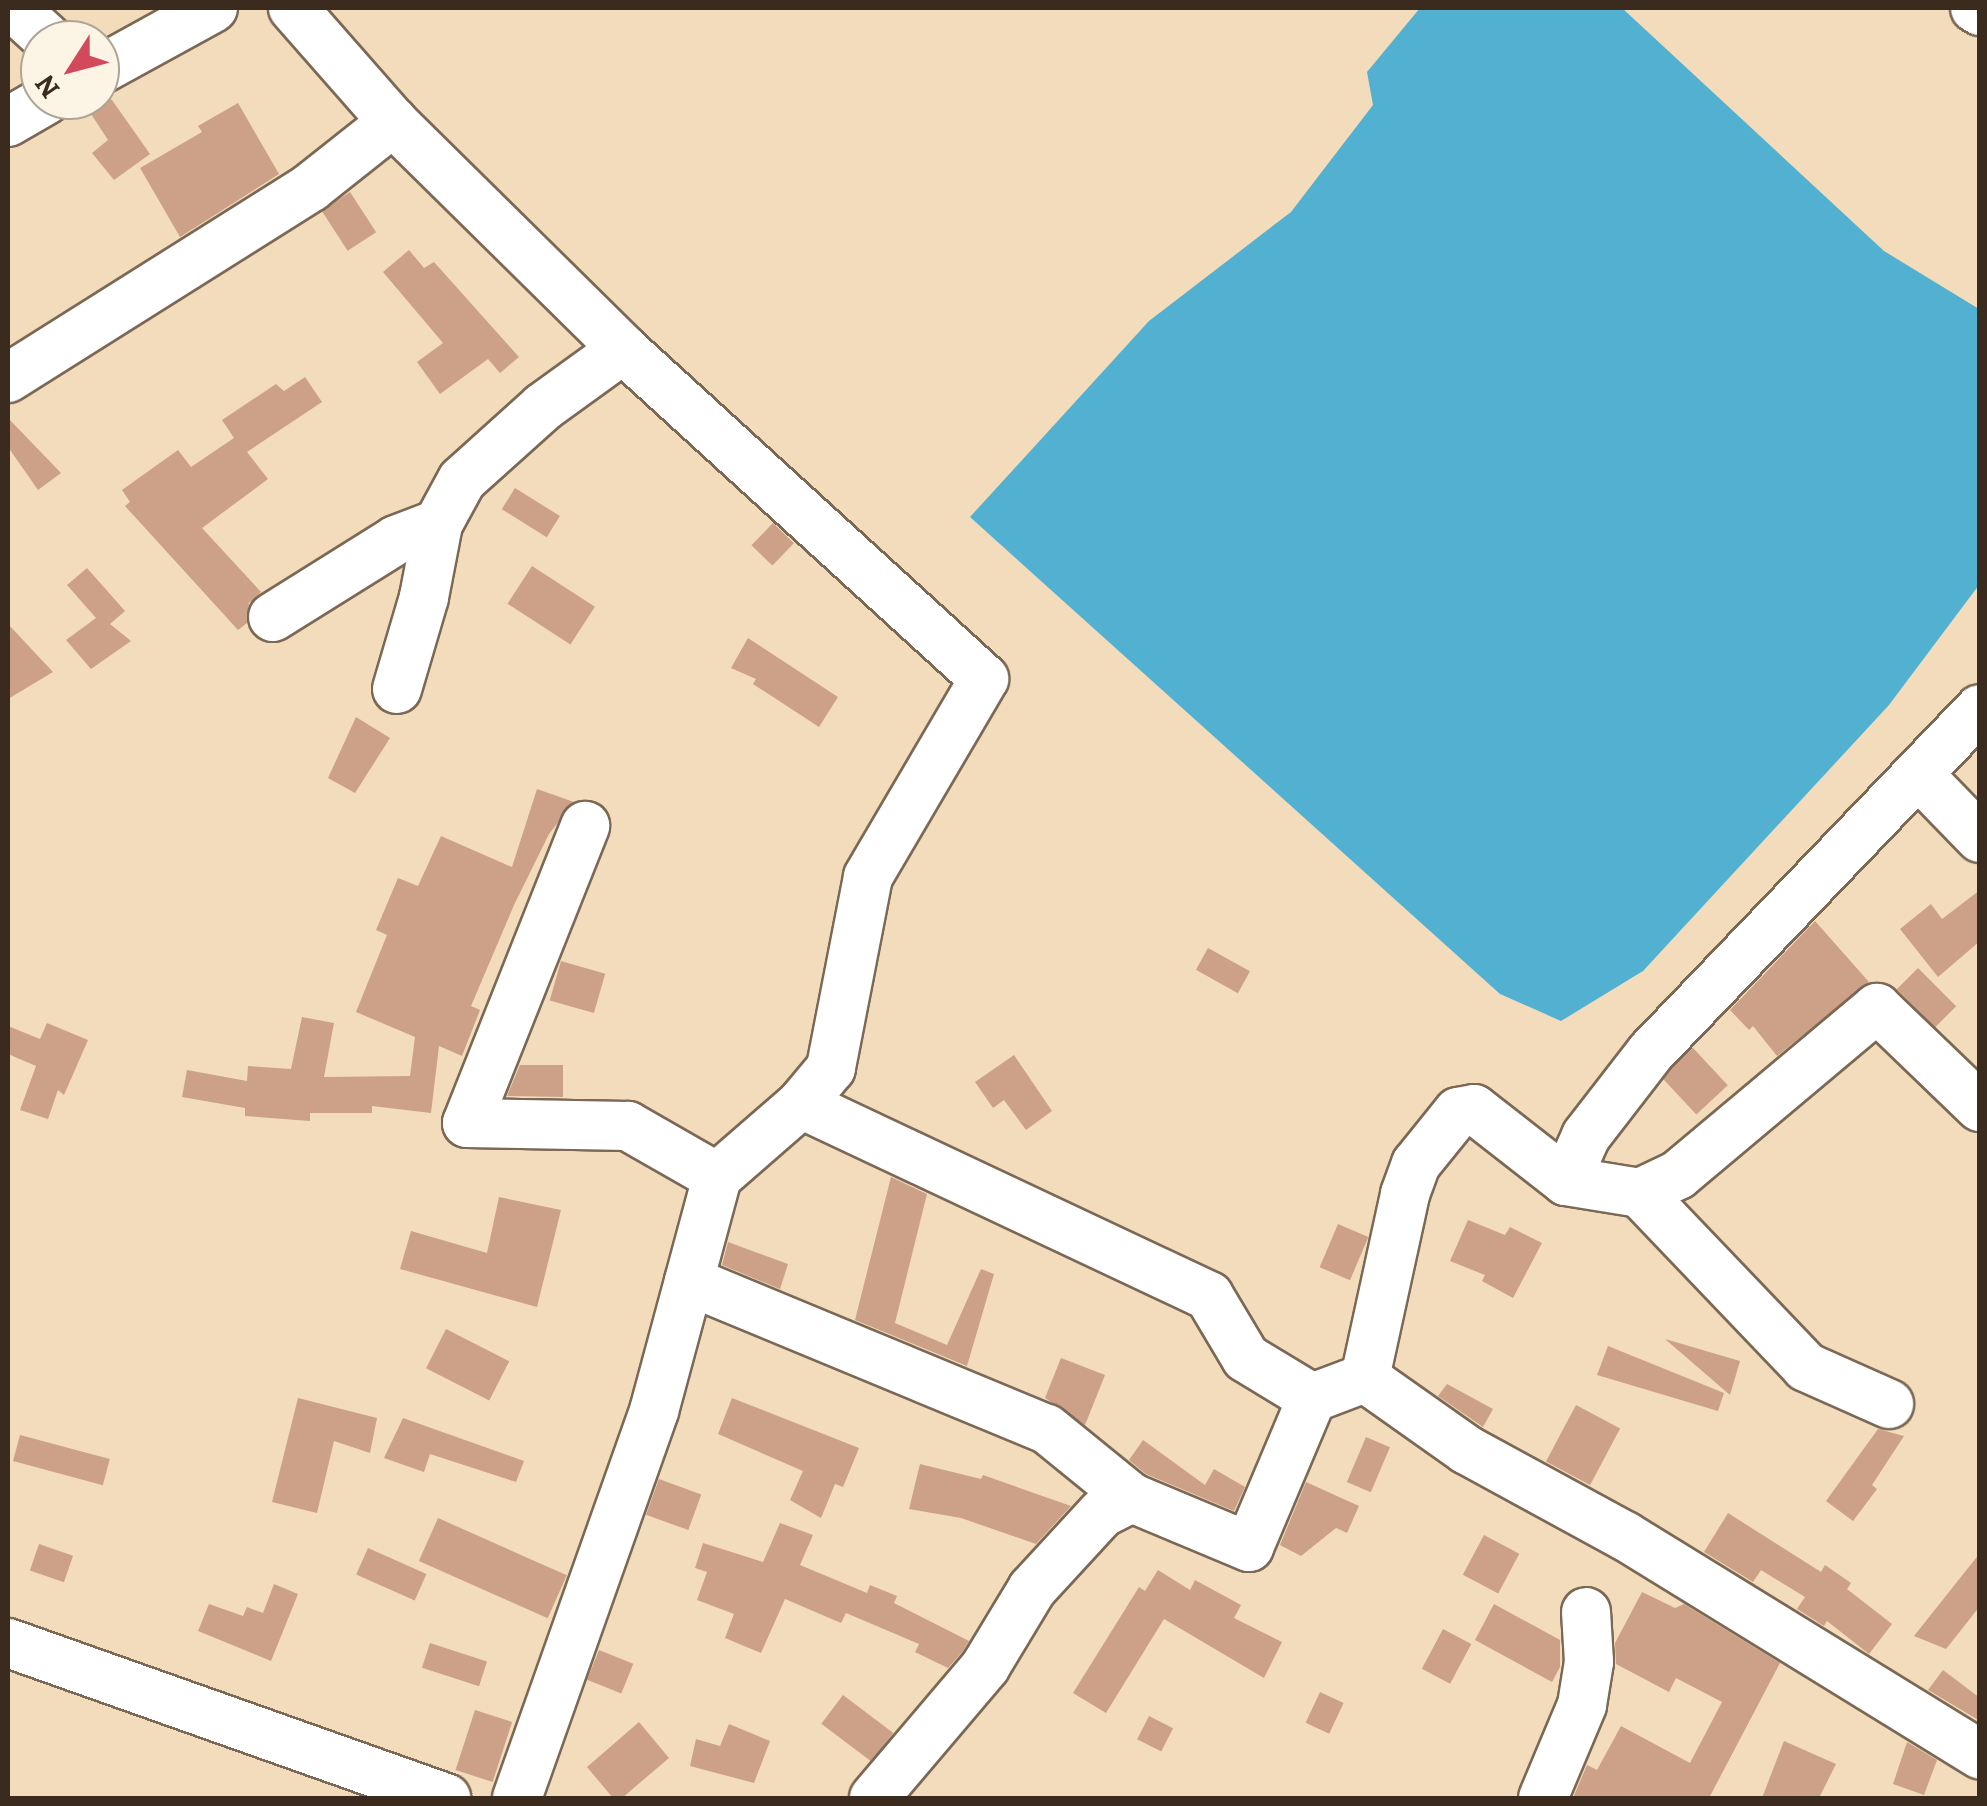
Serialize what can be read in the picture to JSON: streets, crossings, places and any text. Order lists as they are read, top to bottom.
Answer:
{
  "north": "bottom left"
}
